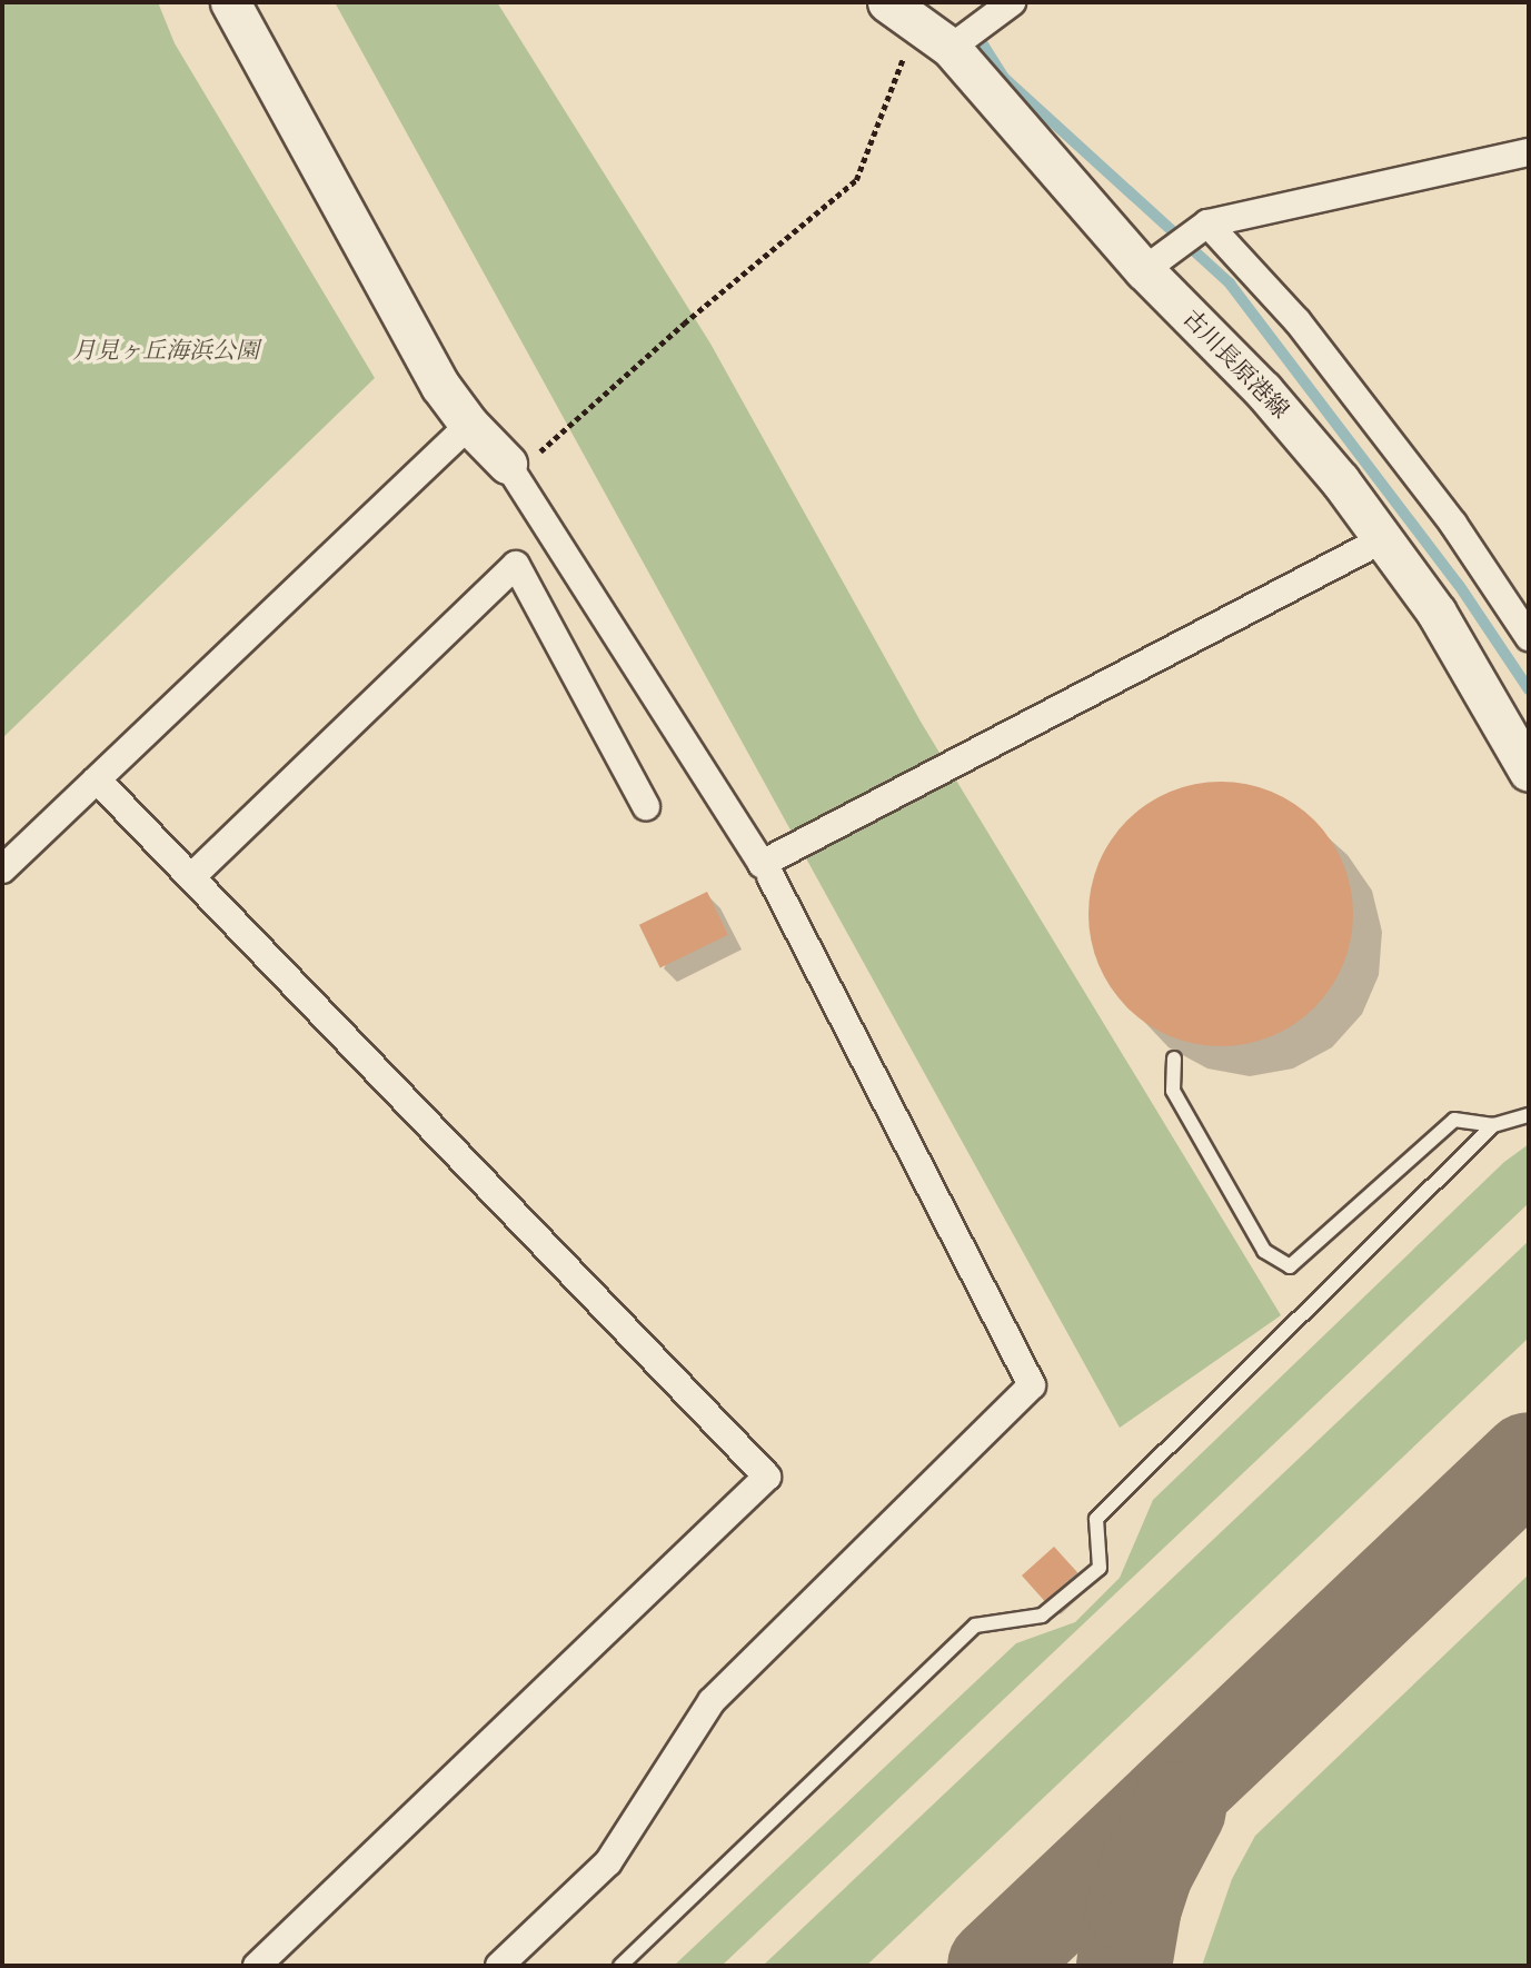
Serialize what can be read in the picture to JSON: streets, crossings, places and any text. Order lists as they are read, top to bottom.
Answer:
{
  "streets": {
    "main road": ["古川長原港線"]
  },
  "parks": ["月見ヶ丘海浜公園"]
}
